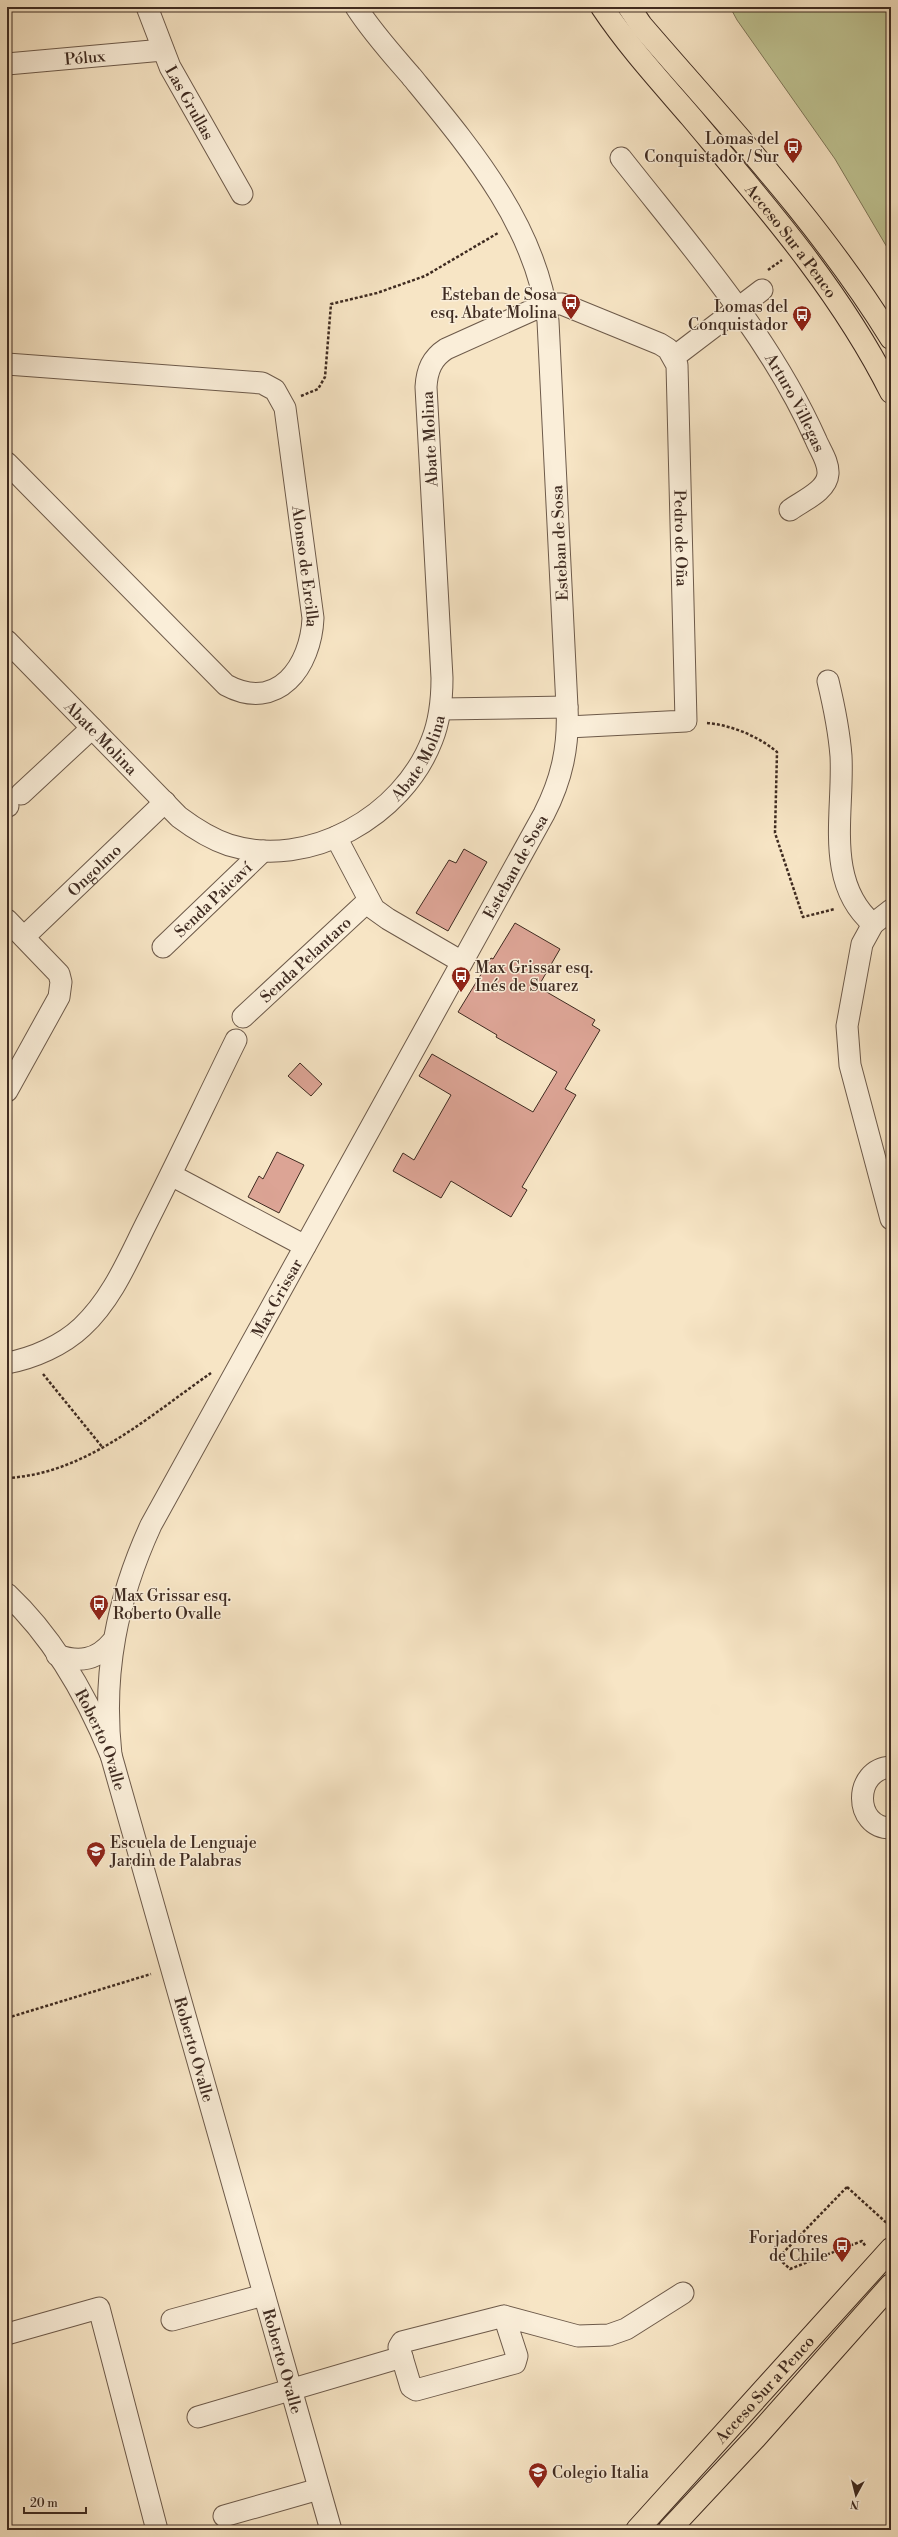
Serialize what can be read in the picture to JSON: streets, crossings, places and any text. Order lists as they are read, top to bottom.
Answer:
{
  "streets": {
    "main road": ["Acceso Sur a Penco"],
    "street": [
      "Pólux",
      "Las Grullas",
      "Arturo Villegas",
      "Abate Molina",
      "Pedro de Oña",
      "Esteban de Sosa",
      "Alonso de Ercilla",
      "Ongolmo",
      "Senda Paicaví",
      "Senda Pelantaro",
      "Max Grissar",
      "Roberto Ovalle"
    ]
  },
  "crossings": [
    ["Pólux", "Las Grullas"],
    ["Abate Molina", "Esteban de Sosa"],
    ["Abate Molina", "Ongolmo"],
    ["Abate Molina", "Senda Paicaví"],
    ["Pedro de Oña", "Esteban de Sosa"],
    ["Esteban de Sosa", "Max Grissar"],
    ["Max Grissar", "Roberto Ovalle"]
  ],
  "places": {
    "bus stop": [
      "Lomas del Conquistador / Sur",
      "Esteban de Sosa esq. Abate Molina",
      "Lomas del Conquistador",
      "Max Grissar esq. Inés de Suarez",
      "Max Grissar esq. Roberto Ovalle",
      "Forjadores de Chile"
    ],
    "school or university": ["Escuela de Lenguaje Jardin de Palabras", "Colegio Italia"]
  },
  "scale_bar": "20 m",
  "north": "bottom"
}
